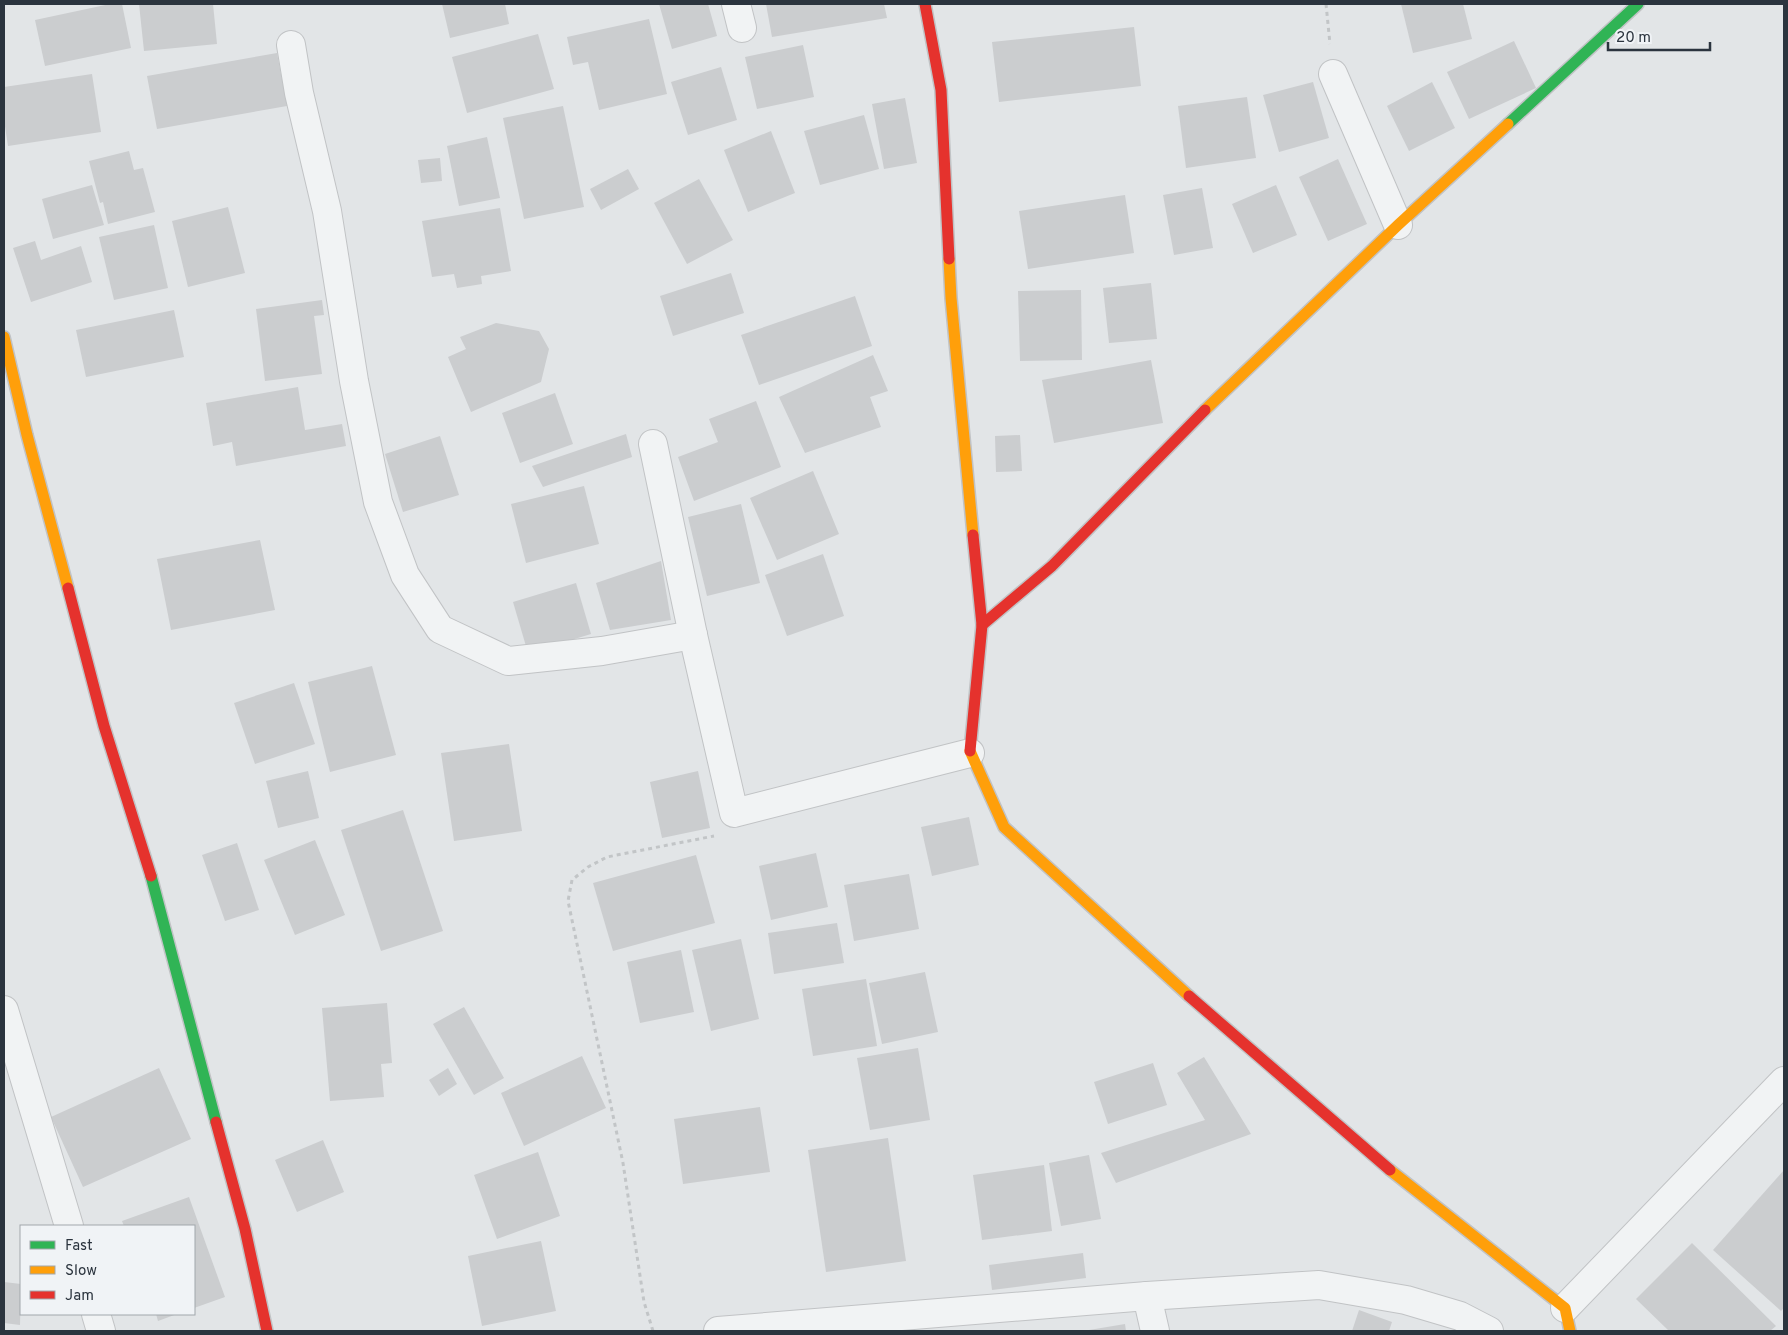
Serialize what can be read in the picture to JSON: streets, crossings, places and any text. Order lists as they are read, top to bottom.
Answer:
{
  "legend": ["Fast", "Slow", "Jam"],
  "scale_bar": "20 m"
}
